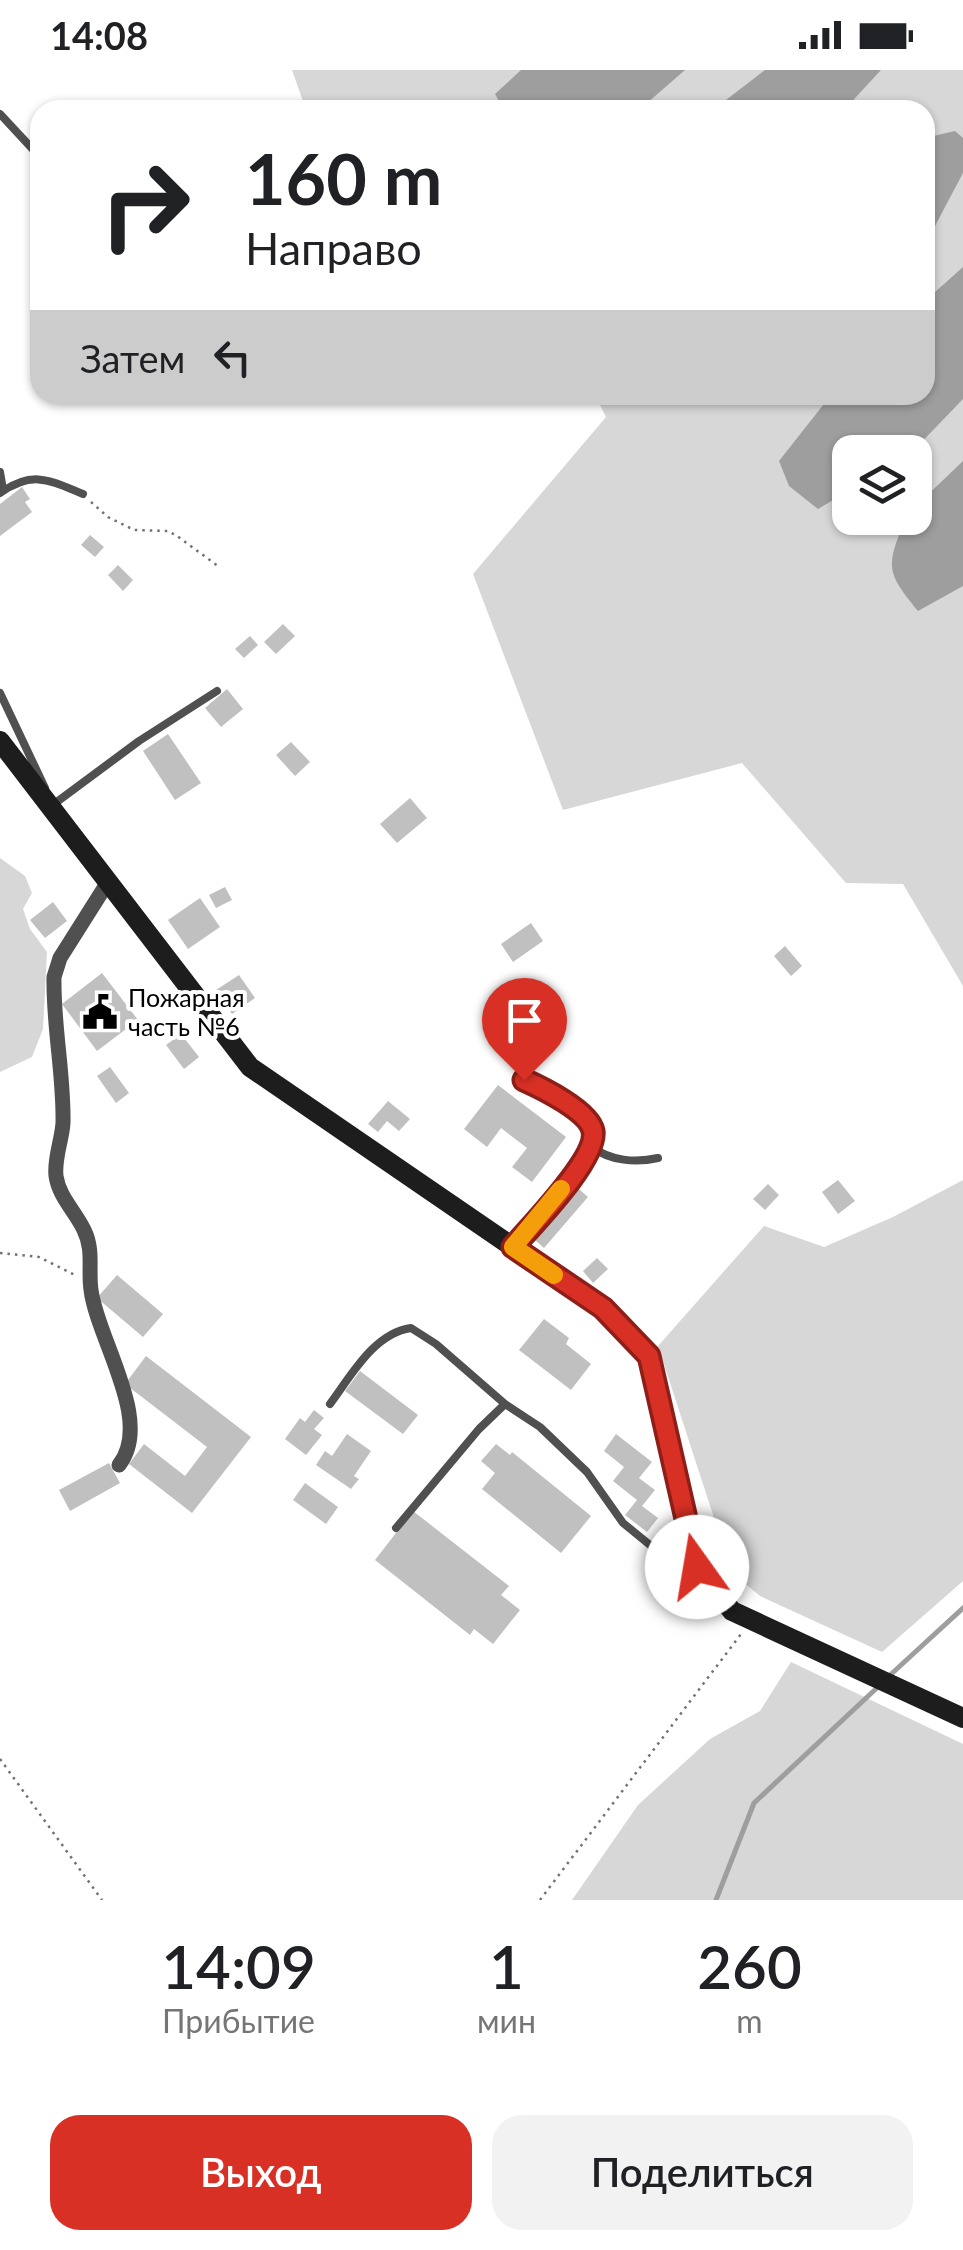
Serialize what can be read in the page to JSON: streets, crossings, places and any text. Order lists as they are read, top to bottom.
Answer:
{
  "places": {
    "public building": ["Пожарная часть №6"]
  },
  "page": {
    "status": "14:08",
    "turn": ["160 m", "Направо"],
    "then": "Затем",
    "eta": [
      "14:09",
      "Прибытие",
      "1",
      "мин",
      "260",
      "m"
    ],
    "buttons": ["Выход", "Поделиться"]
  }
}
